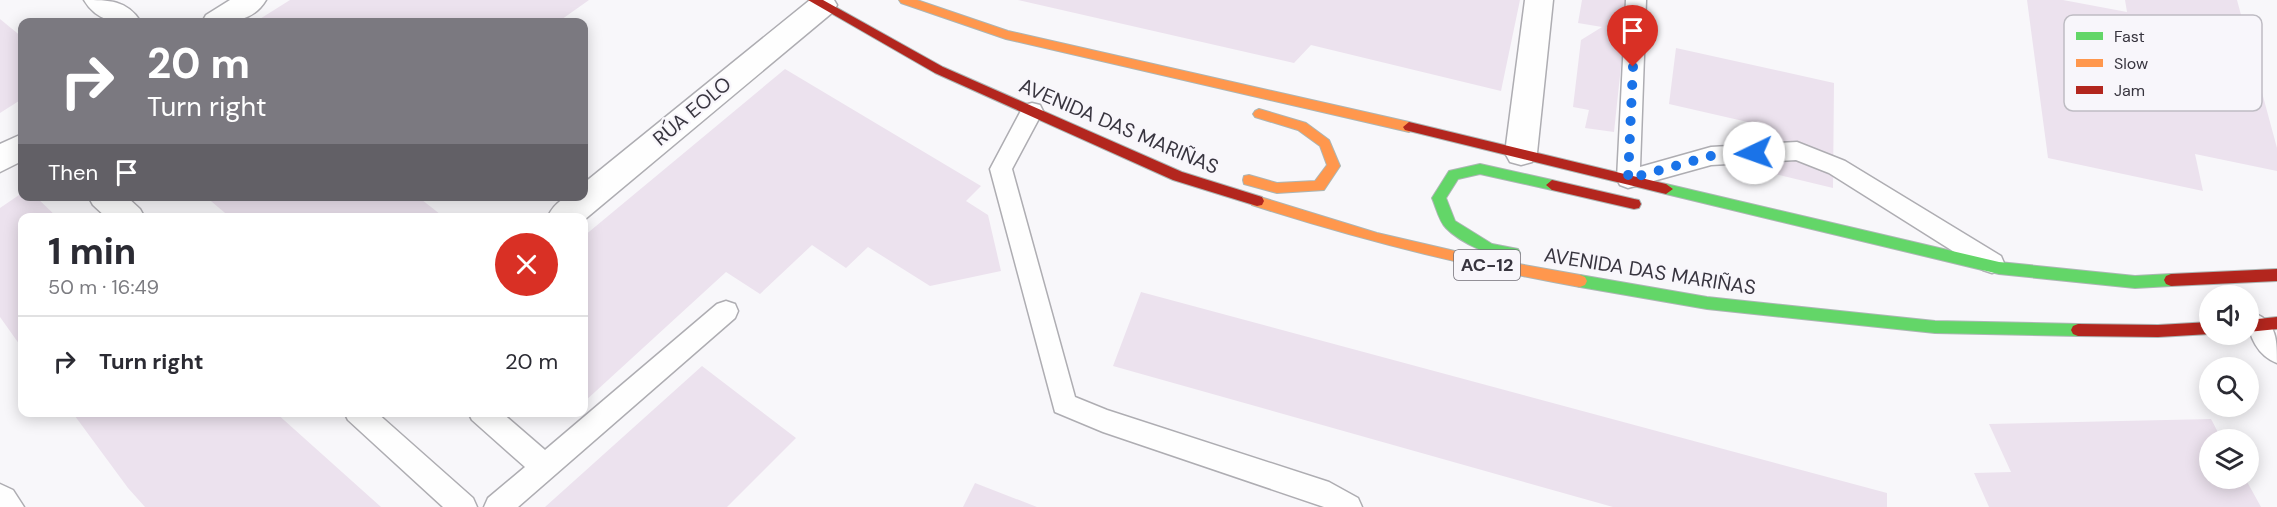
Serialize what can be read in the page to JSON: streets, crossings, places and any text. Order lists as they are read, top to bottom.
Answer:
{
  "streets": {
    "highway": ["AVENIDA DAS MARIÑAS", "AC-12"],
    "street": ["RÚA EOLO"]
  },
  "crossings": [
    ["RÚA EOLO", "AVENIDA DAS MARIÑAS"]
  ],
  "legend": ["Fast", "Slow", "Jam"],
  "page": {
    "turn": ["20 m", "Turn right"],
    "then": "Then",
    "heading": ["1 min", "50 m · 16:49"],
    "list": [
      {
        "name": "Turn right",
        "value": "20 m"
      }
    ]
  }
}
